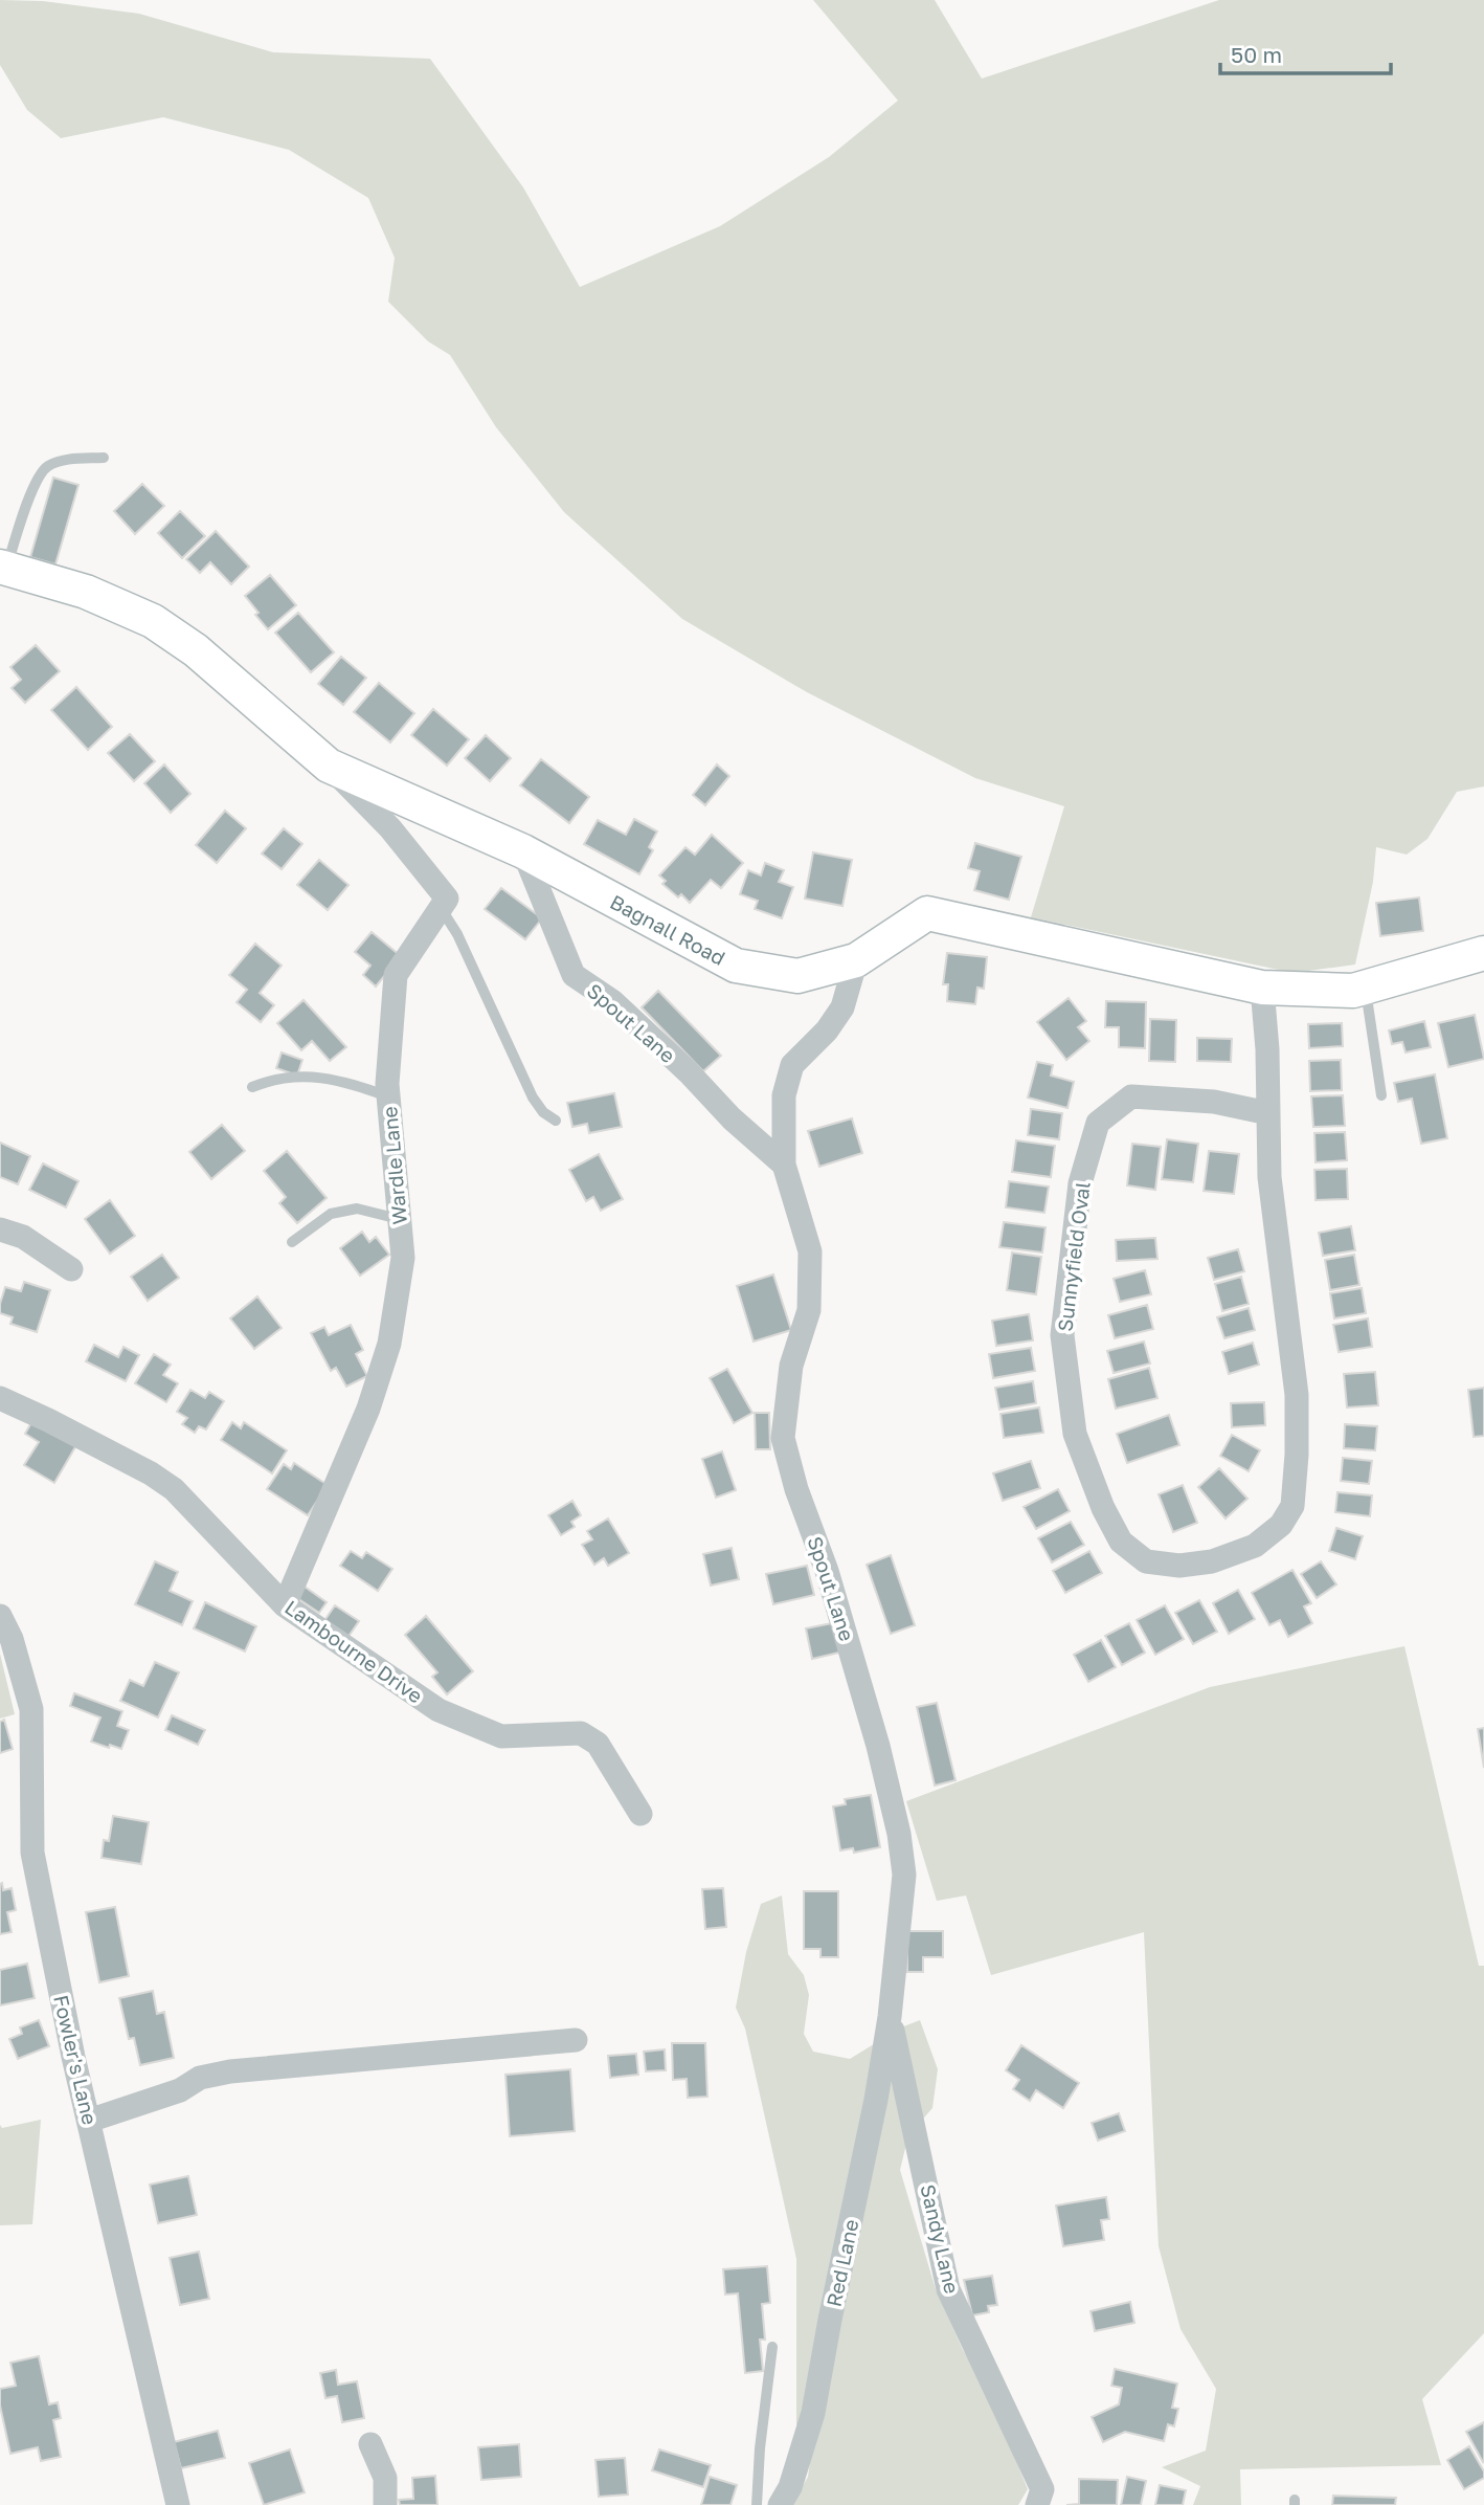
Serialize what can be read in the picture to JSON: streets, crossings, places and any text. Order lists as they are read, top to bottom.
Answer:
{
  "streets": {
    "street": [
      "Bagnall Road",
      "Spout Lane",
      "Wardle Lane",
      "Sunnyfield Oval",
      "Lambourne Drive",
      "Fowler's Lane",
      "Sandy Lane",
      "Red Lane"
    ]
  },
  "crossings": [
    ["Bagnall Road", "Spout Lane"],
    ["Bagnall Road", "Sunnyfield Oval"],
    ["Spout Lane", "Sandy Lane"],
    ["Spout Lane", "Red Lane"],
    ["Wardle Lane", "Lambourne Drive"],
    ["Sandy Lane", "Red Lane"]
  ],
  "scale_bar": "50 m"
}
